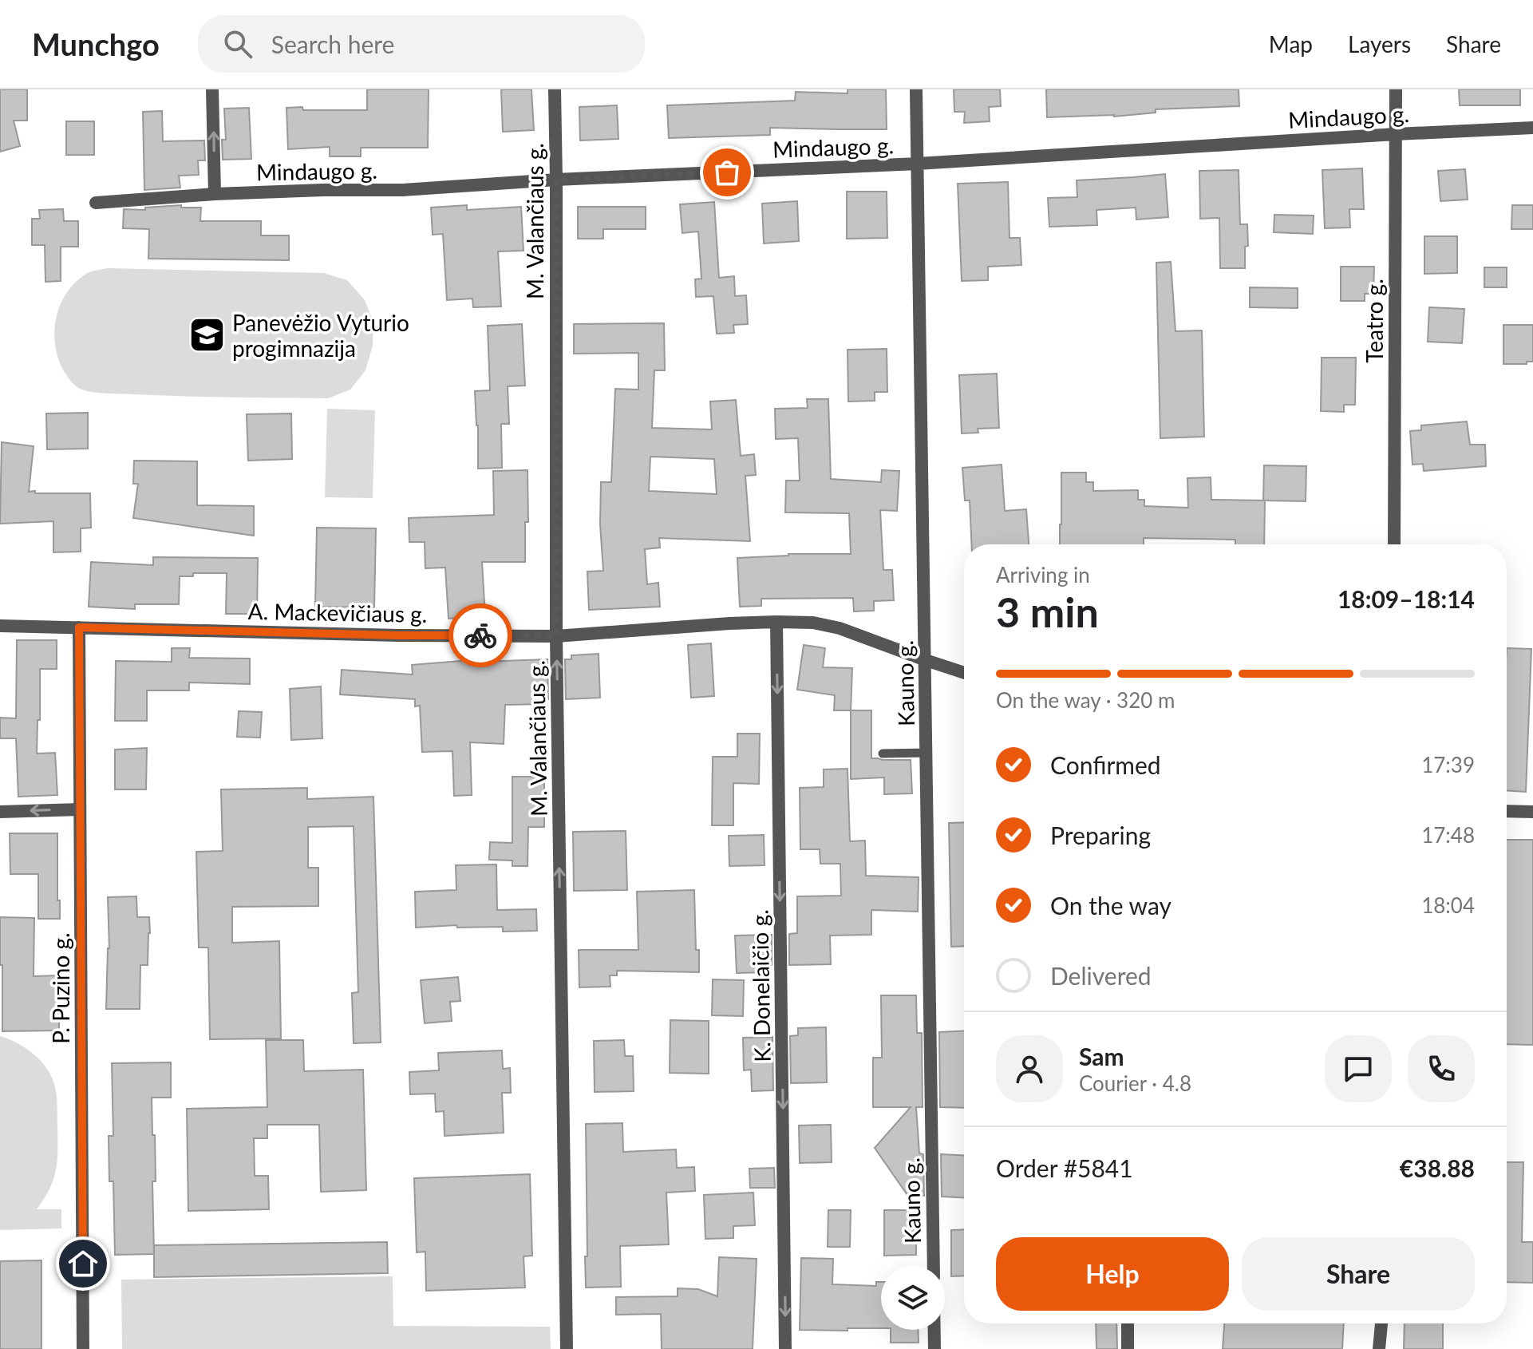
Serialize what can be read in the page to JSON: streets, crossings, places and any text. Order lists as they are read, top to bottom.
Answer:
{
  "streets": {
    "street": [
      "Mindaugo g.",
      "M. Valančiaus g.",
      "Teatro g.",
      "A. Mackevičiaus g.",
      "Kauno g.",
      "K. Donelaičio g.",
      "P. Puzino g."
    ]
  },
  "crossings": [
    ["Mindaugo g.", "M. Valančiaus g."],
    ["Mindaugo g.", "Teatro g."],
    ["Mindaugo g.", "Kauno g."],
    ["M. Valančiaus g.", "A. Mackevičiaus g."],
    ["A. Mackevičiaus g.", "Kauno g."],
    ["A. Mackevičiaus g.", "K. Donelaičio g."],
    ["A. Mackevičiaus g.", "P. Puzino g."]
  ],
  "one_way": ["M. Valančiaus g.", "K. Donelaičio g."],
  "places": {
    "school or university": ["Panevėžio Vyturio progimnazija"]
  },
  "page": {
    "header": "Munchgo",
    "search": "Search here",
    "nav": ["Map", "Layers", "Share"],
    "heading": ["3 min", "Arriving in", "18:09–18:14"],
    "panel": [
      "Sam",
      "Courier · 4.8",
      "Order #5841",
      "€38.88"
    ],
    "bar": "On the way · 320 m",
    "list": [
      ["Confirmed", "17:39"],
      ["Preparing", "17:48"],
      ["On the way", "18:04"],
      "Delivered"
    ],
    "buttons": ["Help", "Share"]
  }
}
